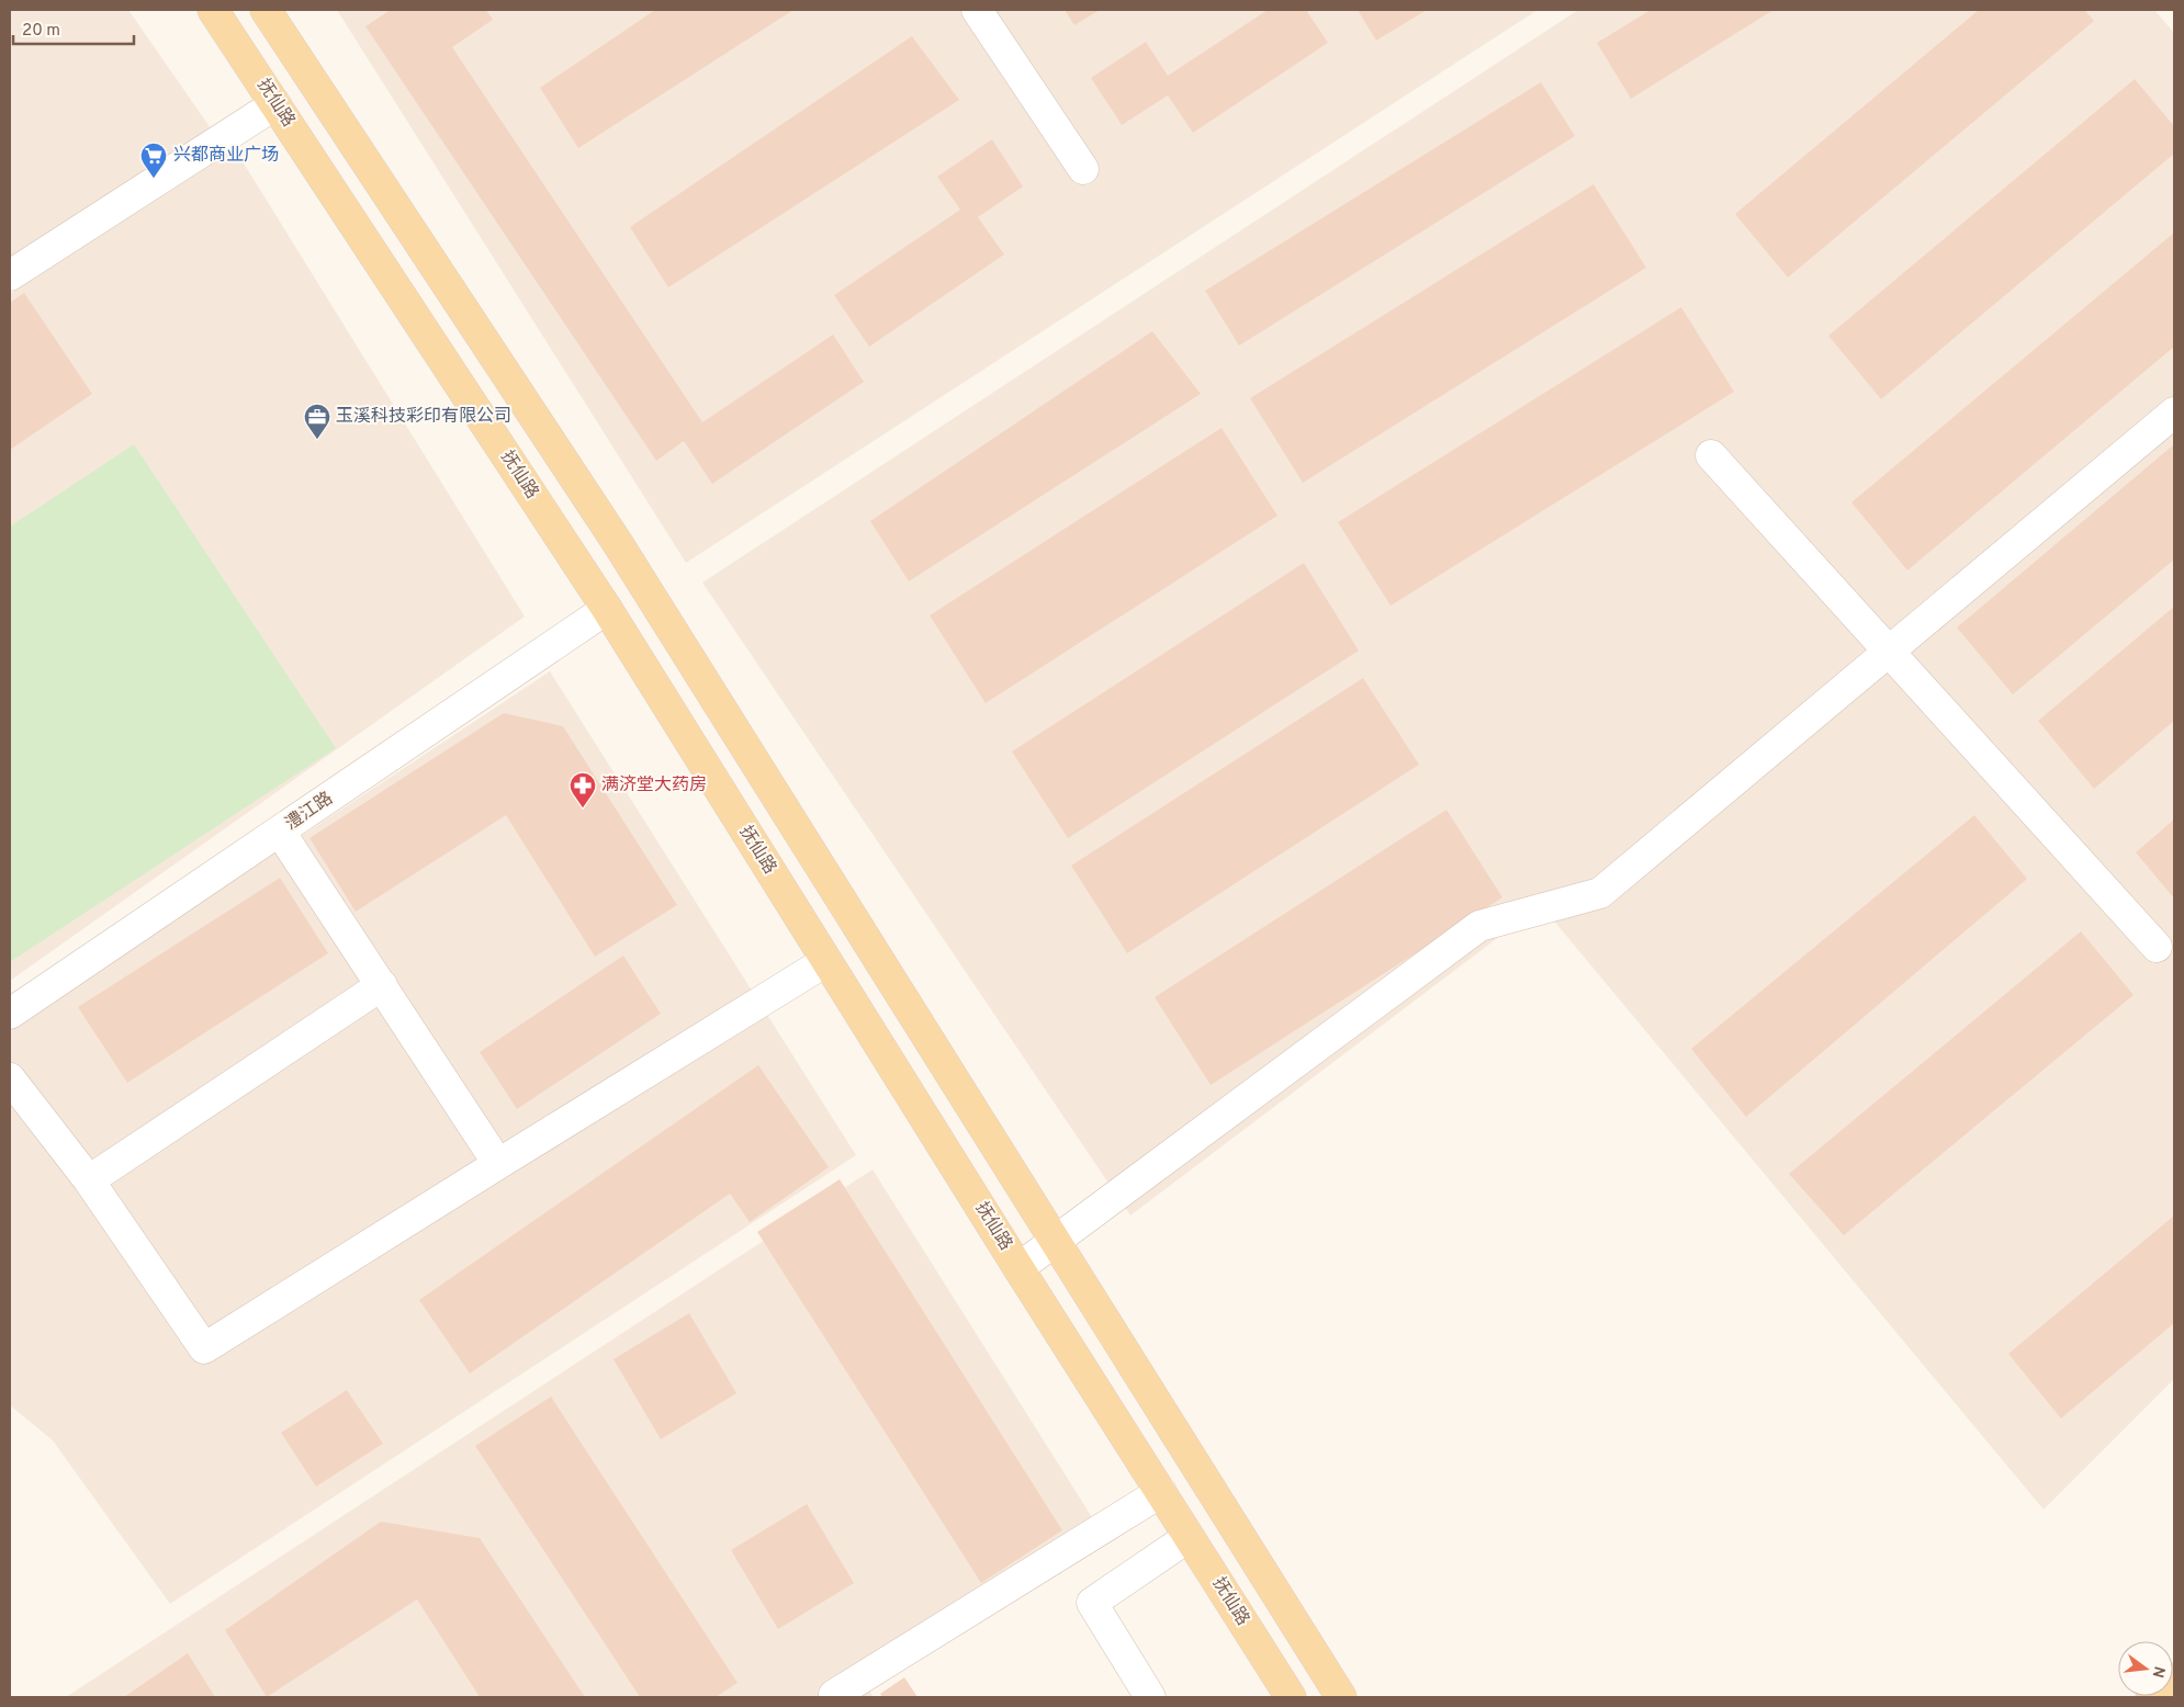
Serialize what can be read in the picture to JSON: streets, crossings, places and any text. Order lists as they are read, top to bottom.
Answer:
{
  "streets": {
    "main road": ["抚仙路"],
    "street": ["澧江路"]
  },
  "crossings": [
    ["抚仙路", "澧江路"]
  ],
  "places": {
    "supermarket": ["兴都商业广场"],
    "office": ["玉溪科技彩印有限公司"],
    "pharmacy": ["满济堂大药房"]
  },
  "scale_bar": "20 m",
  "north": "right"
}
